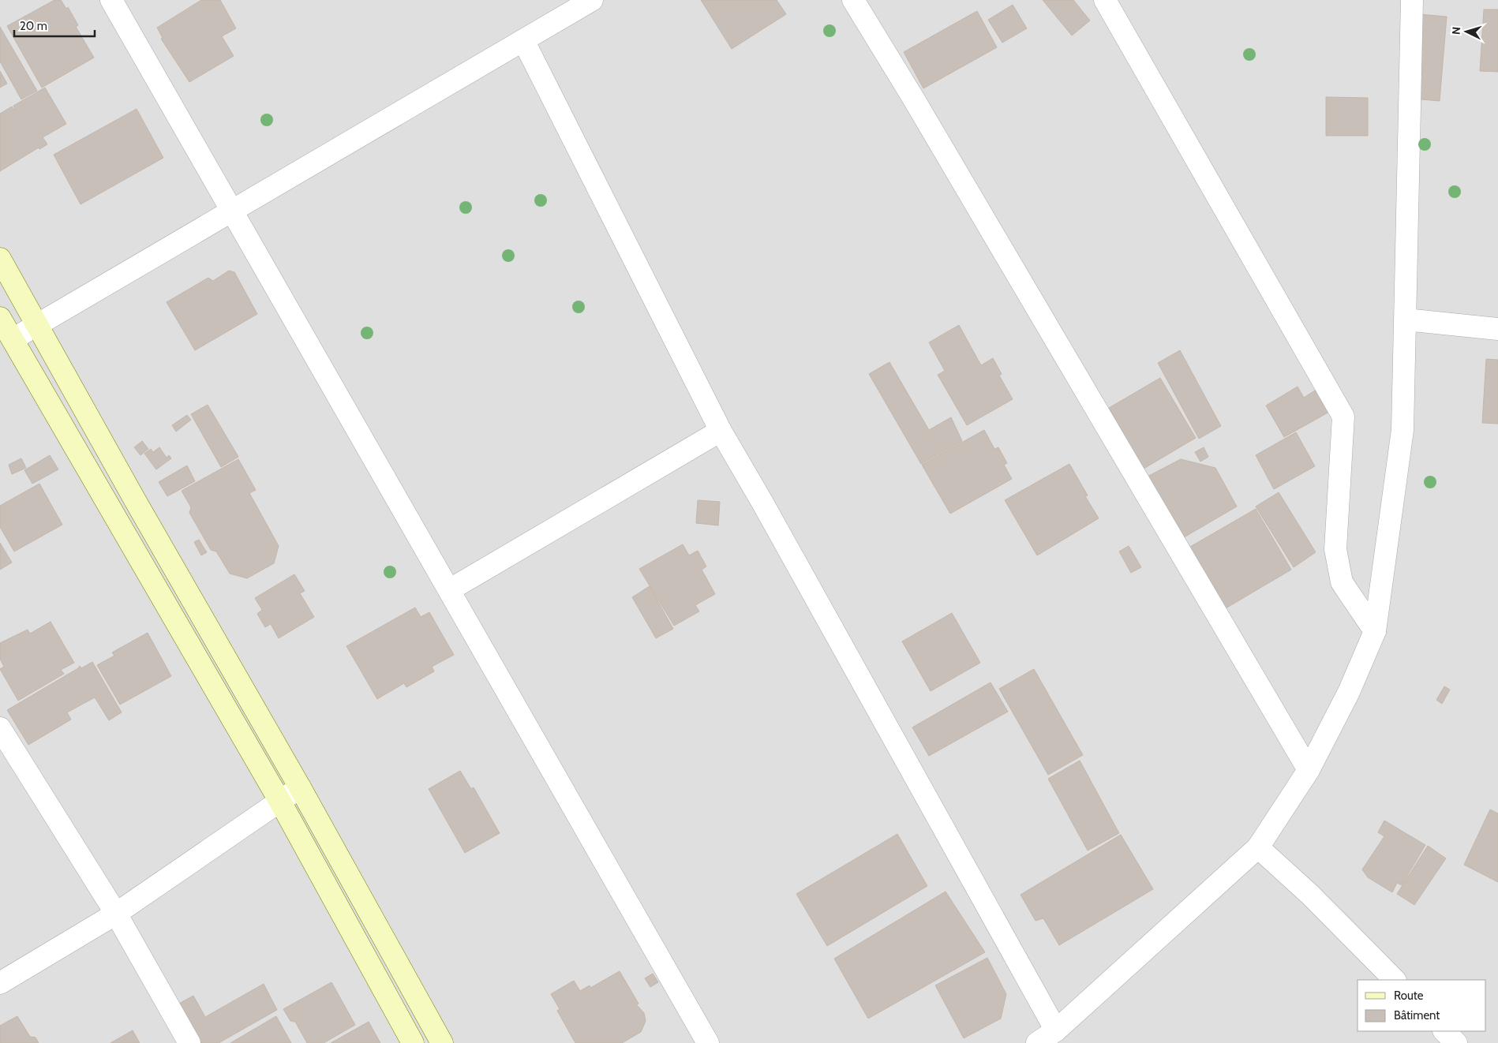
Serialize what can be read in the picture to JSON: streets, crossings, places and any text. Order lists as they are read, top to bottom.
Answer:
{
  "legend": ["Route", "Bâtiment"],
  "scale_bar": "20 m",
  "north": "left"
}
